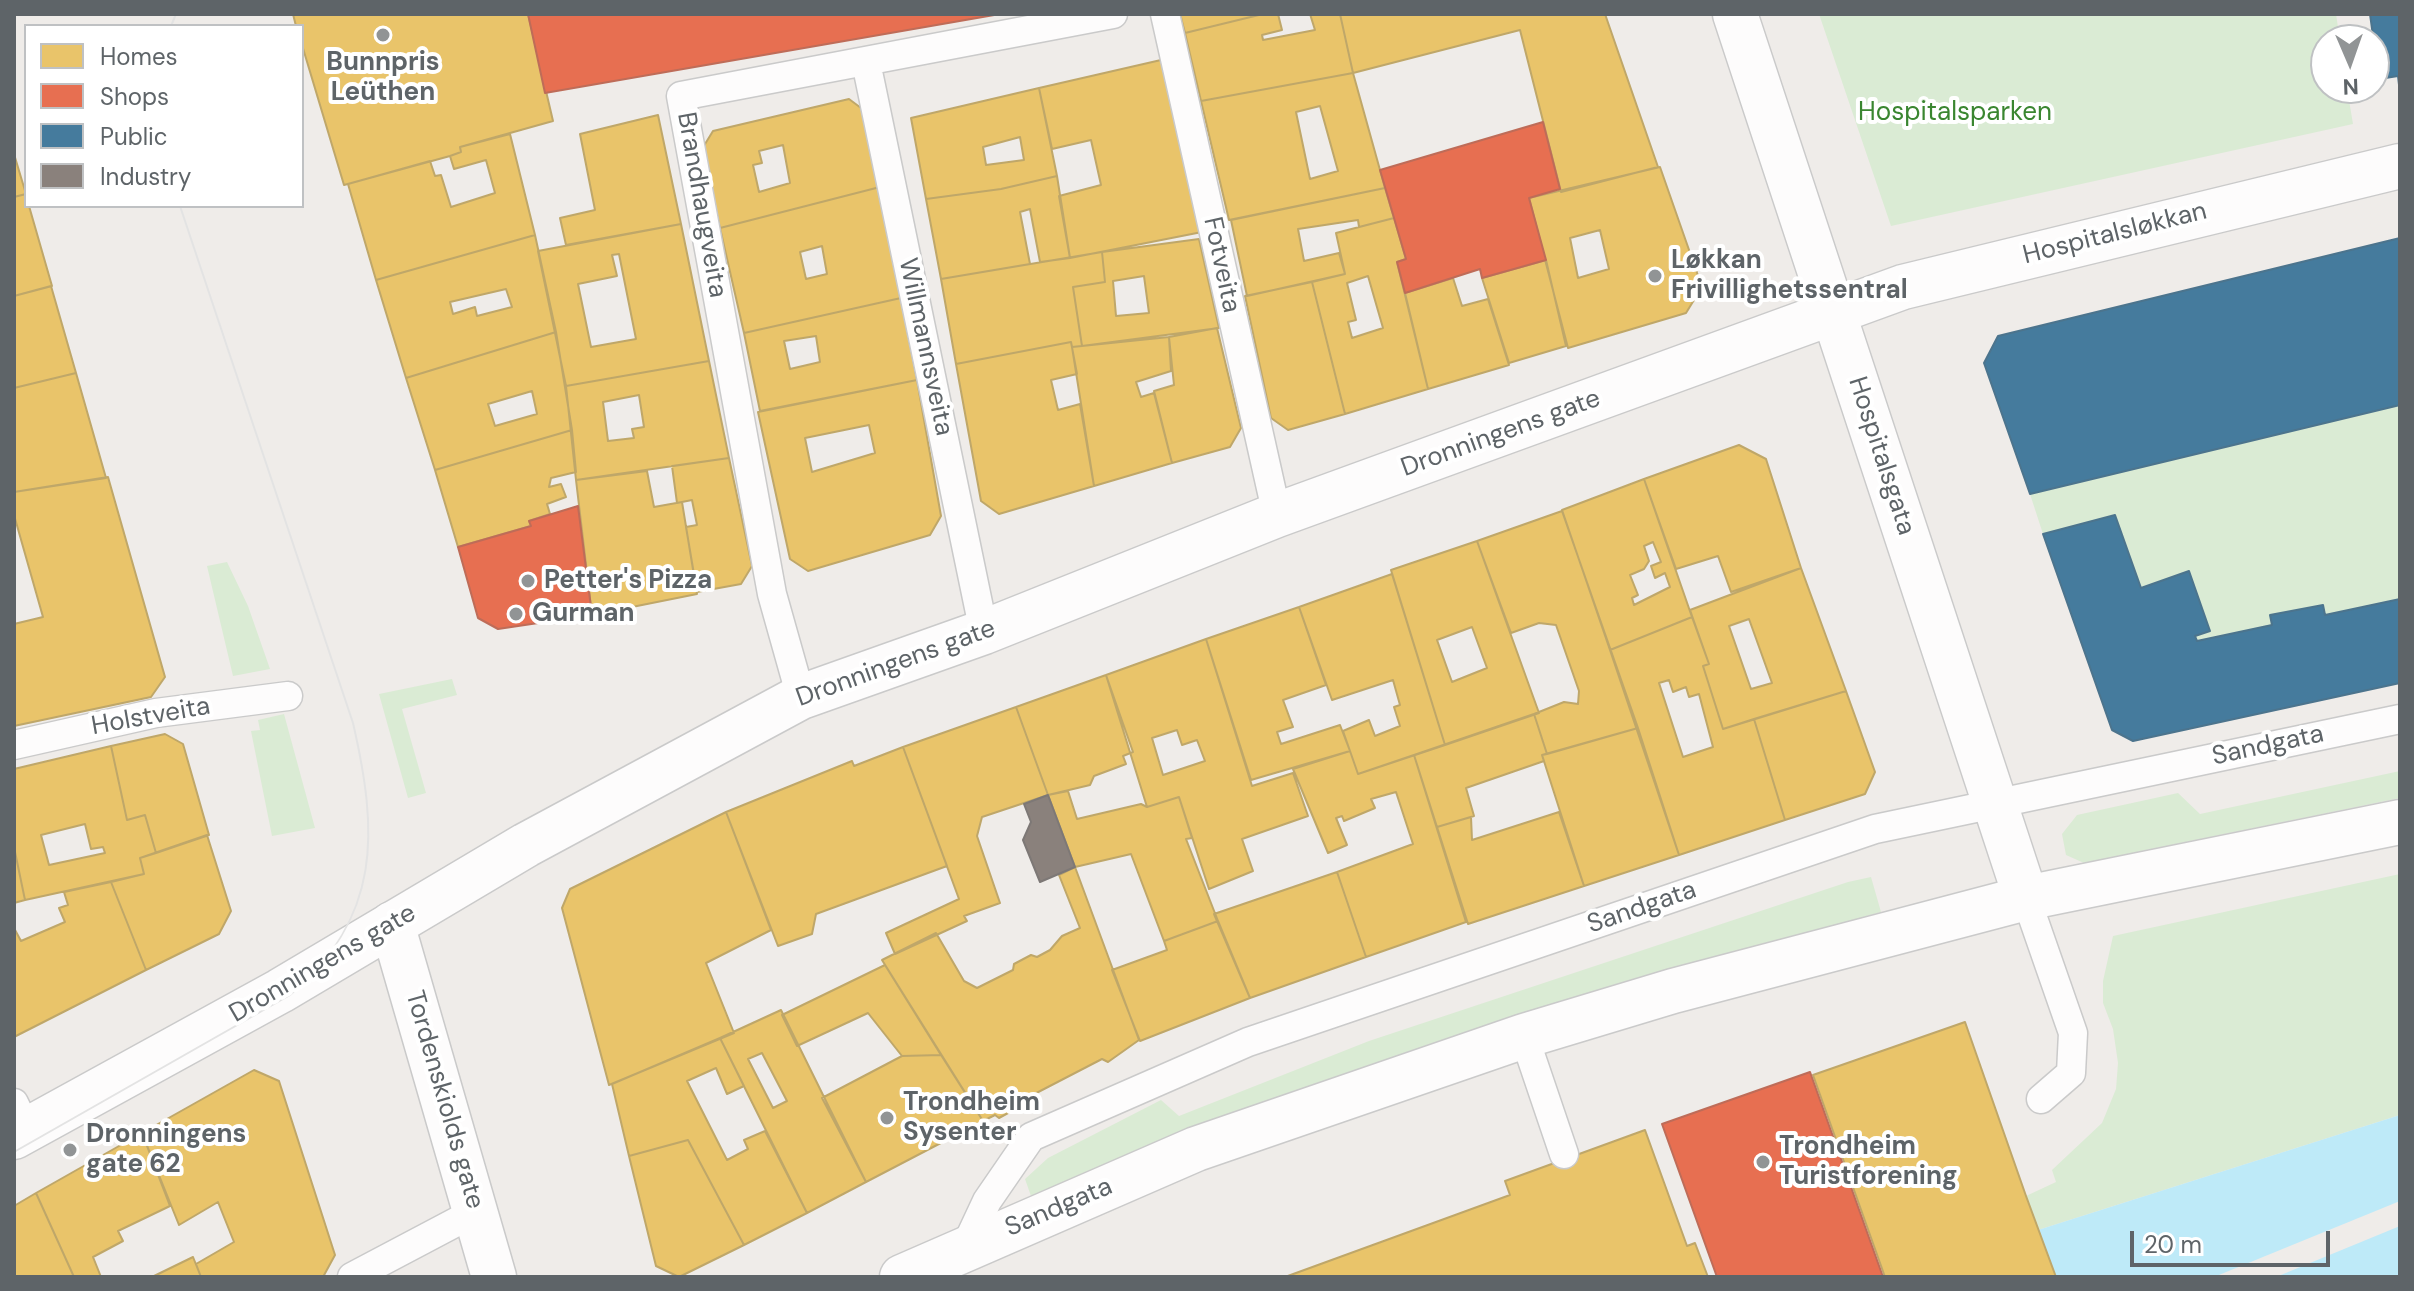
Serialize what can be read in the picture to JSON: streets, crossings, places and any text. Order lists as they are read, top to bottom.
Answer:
{
  "streets": {
    "street": [
      "Hospitalsløkkan",
      "Dronningens gate",
      "Hospitalsgata",
      "Sandgata",
      "Tordenskiolds gate"
    ],
    "lane": [
      "Brandhaugveita",
      "Fotveita",
      "Willmannsveita",
      "Holstveita"
    ]
  },
  "crossings": [
    ["Brandhaugveita", "Willmannsveita"],
    ["Brandhaugveita", "Dronningens gate"],
    ["Hospitalsløkkan", "Dronningens gate"],
    ["Hospitalsløkkan", "Hospitalsgata"],
    ["Fotveita", "Dronningens gate"],
    ["Willmannsveita", "Dronningens gate"],
    ["Dronningens gate", "Hospitalsgata"],
    ["Dronningens gate", "Tordenskiolds gate"],
    ["Hospitalsgata", "Sandgata"]
  ],
  "parks": ["Hospitalsparken"],
  "places": [
    "Bunnpris Leüthen",
    "Løkkan Frivillighetssentral",
    "Petter's Pizza",
    "Gurman",
    "Trondheim Sysenter",
    "Dronningens gate 62",
    "Trondheim Turistforening"
  ],
  "legend": [
    "Homes",
    "Shops",
    "Public",
    "Industry"
  ],
  "scale_bar": "20 m",
  "north": "bottom"
}
